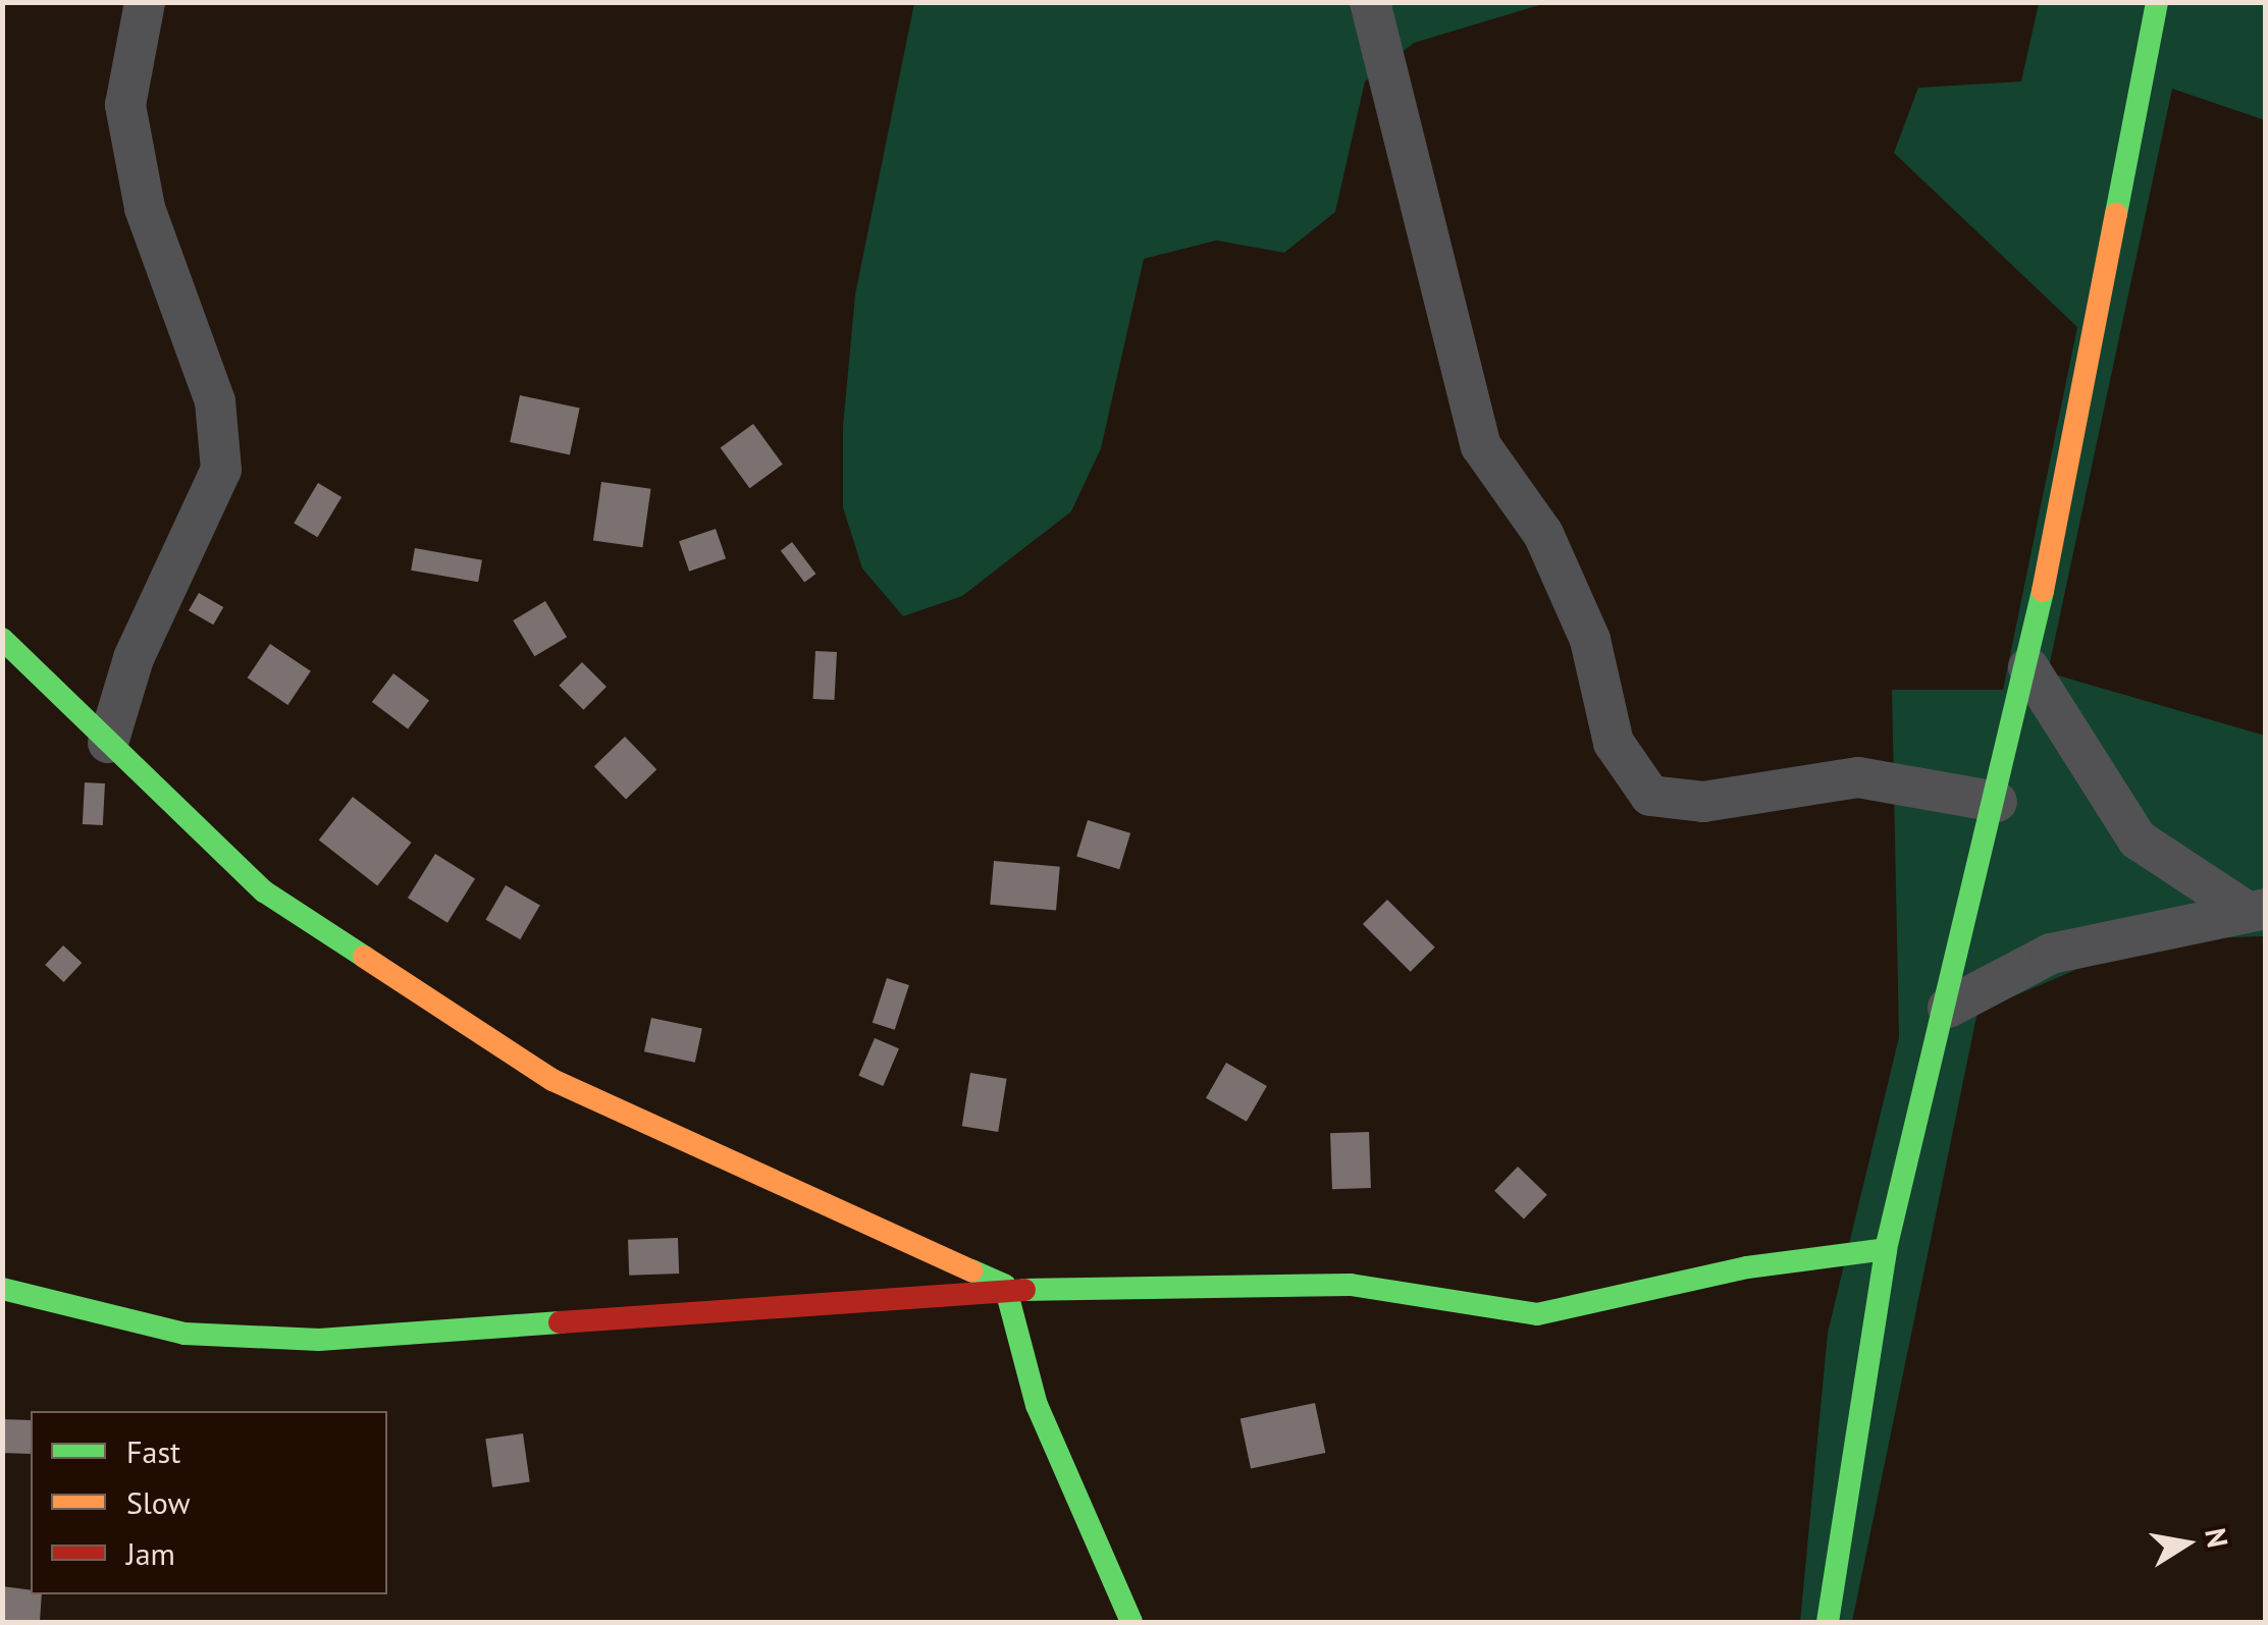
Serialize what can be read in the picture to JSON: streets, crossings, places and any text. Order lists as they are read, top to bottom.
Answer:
{
  "legend": ["Fast", "Slow", "Jam"],
  "north": "right"
}
